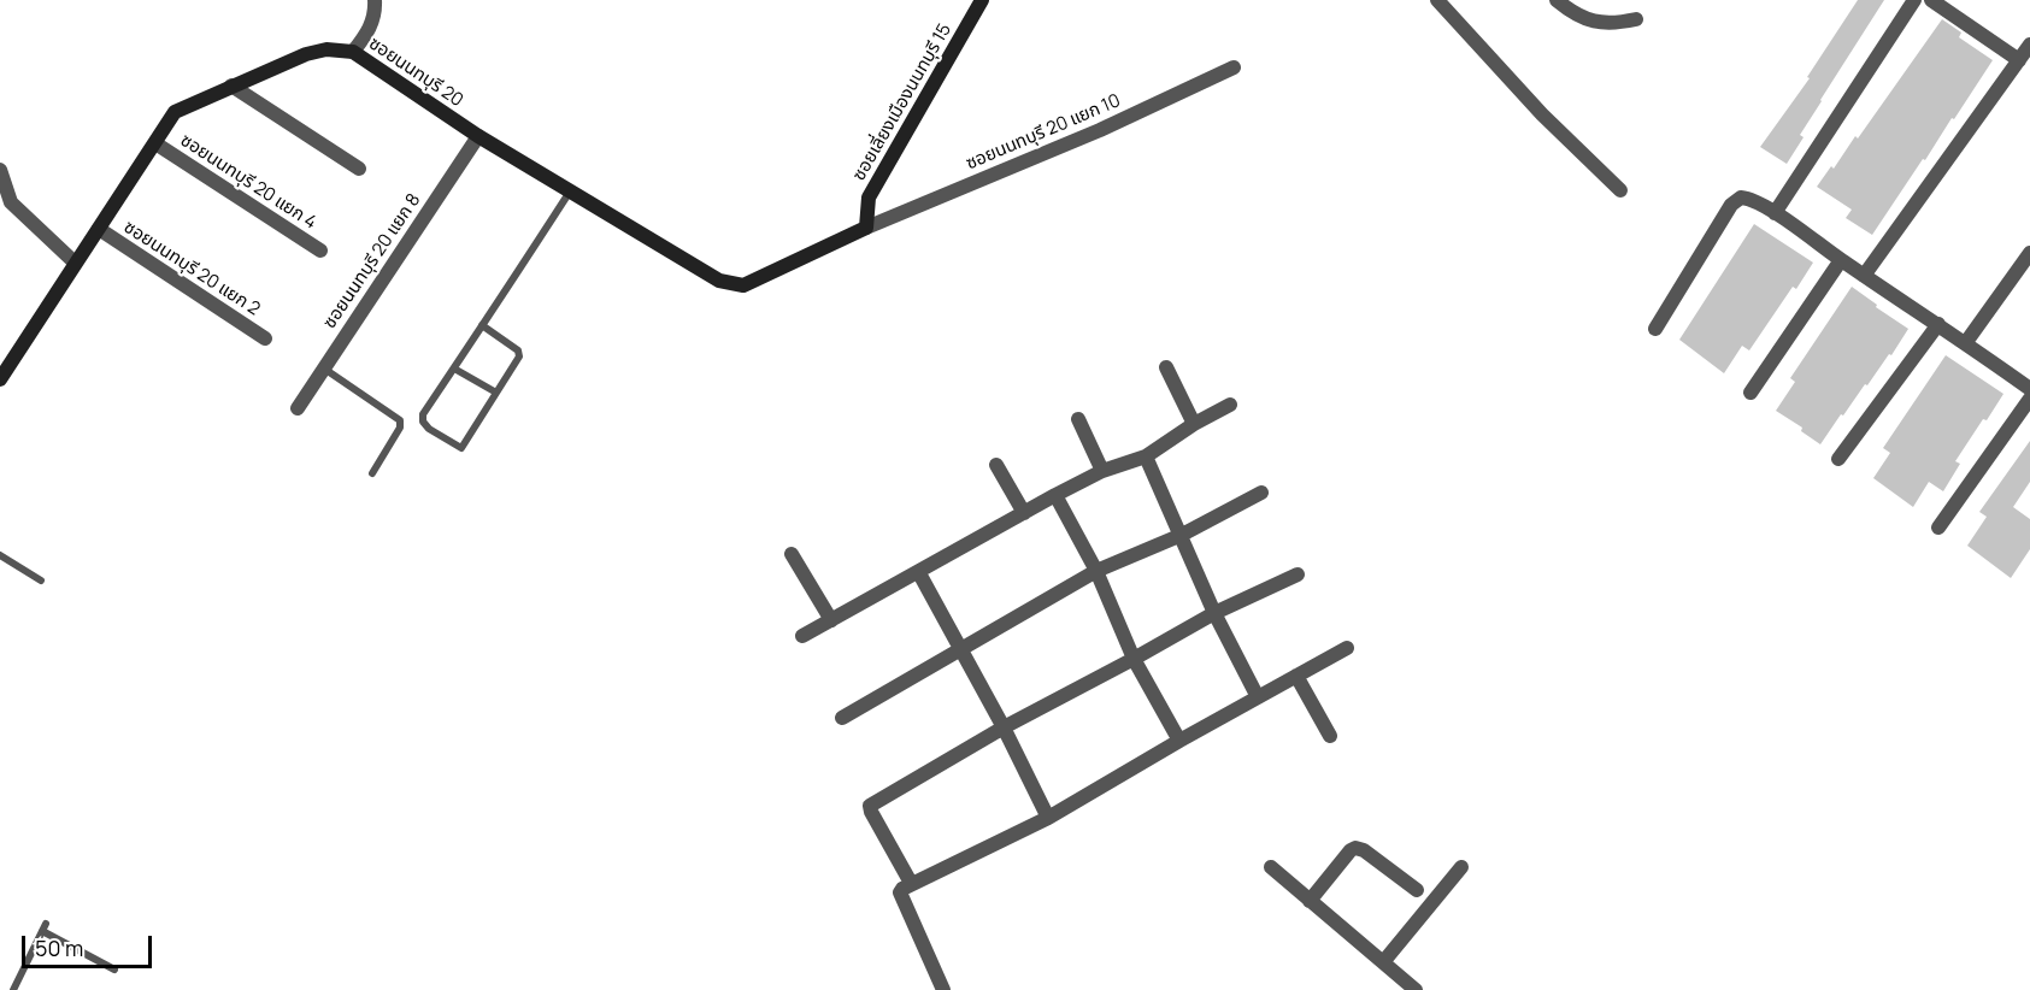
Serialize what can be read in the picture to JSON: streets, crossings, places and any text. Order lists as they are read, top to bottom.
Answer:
{
  "streets": {
    "street": [
      "ซอยนนทบุรี 20",
      "ซอยเลี่ยงเมืองนนทบุรี 15",
      "ซอยนนทบุรี 20 แยก 10",
      "ซอยนนทบุรี 20 แยก 4",
      "ซอยนนทบุรี 20 แยก 8",
      "ซอยนนทบุรี 20 แยก 2"
    ]
  },
  "crossings": [
    ["ซอยนนทบุรี 20", "ซอยเลี่ยงเมืองนนทบุรี 15"],
    ["ซอยนนทบุรี 20", "ซอยนนทบุรี 20 แยก 10"],
    ["ซอยนนทบุรี 20", "ซอยนนทบุรี 20 แยก 4"],
    ["ซอยนนทบุรี 20", "ซอยนนทบุรี 20 แยก 8"],
    ["ซอยนนทบุรี 20", "ซอยนนทบุรี 20 แยก 2"],
    ["ซอยเลี่ยงเมืองนนทบุรี 15", "ซอยนนทบุรี 20 แยก 10"]
  ],
  "scale_bar": "50 m"
}
